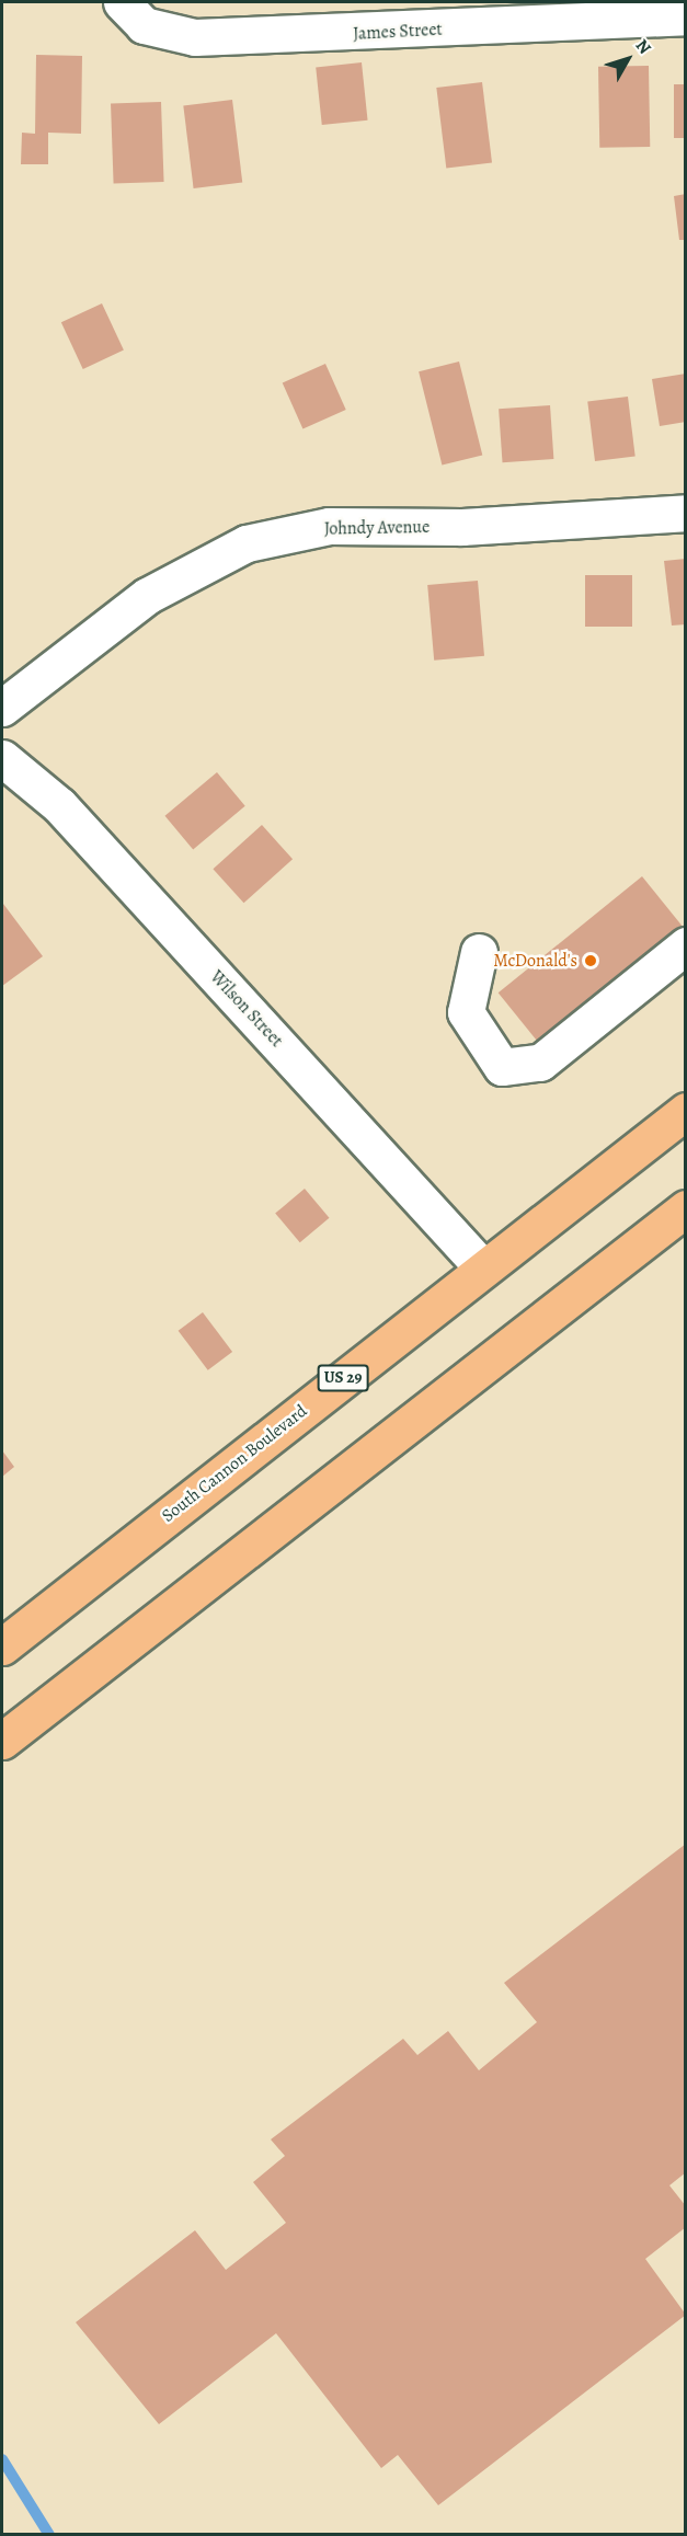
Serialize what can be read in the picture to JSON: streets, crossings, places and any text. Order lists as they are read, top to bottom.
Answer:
{
  "streets": {
    "main road": ["US 29", "South Cannon Boulevard"],
    "street": ["James Street", "Johndy Avenue", "Wilson Street"]
  },
  "crossings": [
    ["Wilson Street", "South Cannon Boulevard"]
  ],
  "places": ["McDonald's"],
  "north": "top right"
}
